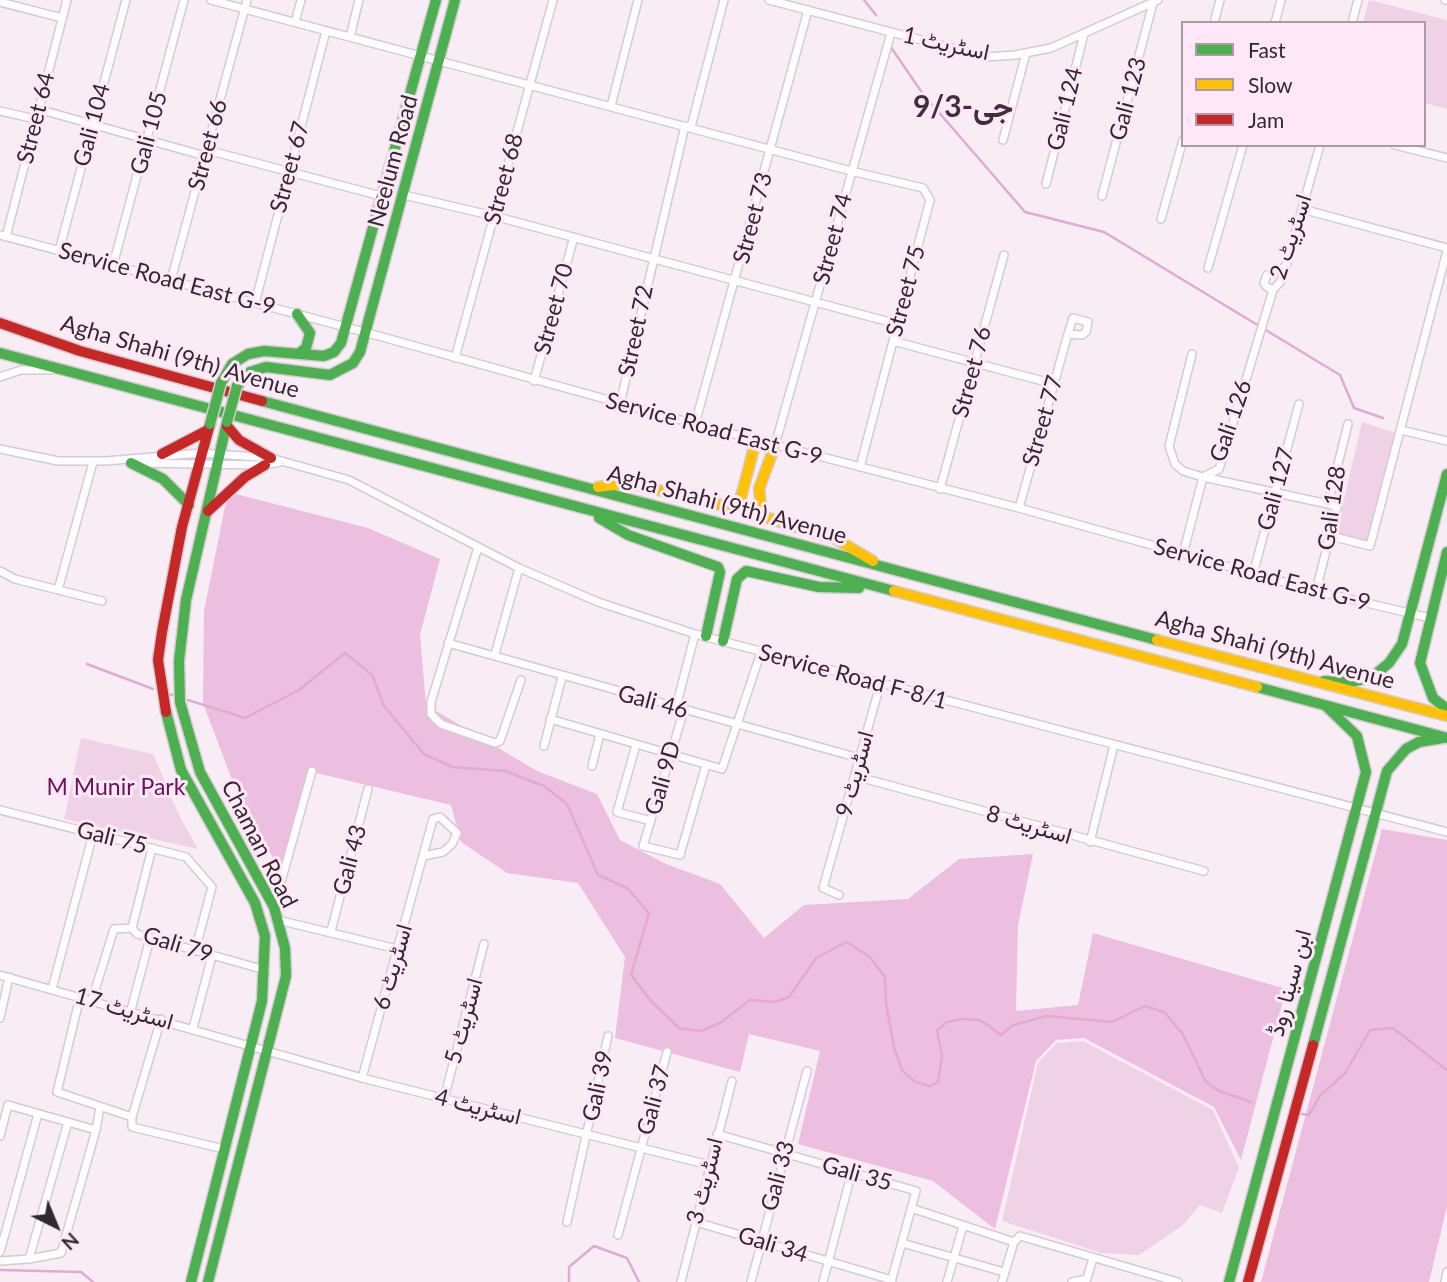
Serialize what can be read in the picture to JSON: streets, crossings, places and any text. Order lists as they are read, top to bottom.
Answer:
{
  "streets": {
    "main road": [
      "Neelum Road",
      "Agha Shahi (9th) Avenue",
      "Chaman Road",
      "ابن سینا روڈ"
    ],
    "street": [
      "اسٹریٹ 1",
      "Gali 123",
      "Gali 124",
      "Street 64",
      "Gali 104",
      "Gali 105",
      "Street 66",
      "Street 67",
      "Street 68",
      "Street 73",
      "اسٹریٹ 2",
      "Street 74",
      "Service Road East G-9",
      "Street 75",
      "Street 70",
      "Street 72",
      "Street 76",
      "Street 77",
      "Gali 126",
      "Gali 127",
      "Gali 128",
      "Service Road F-8/1",
      "Gali 46",
      "اسٹریٹ 9",
      "Gali 9D",
      "اسٹریٹ 8",
      "Gali 75",
      "Gali 43",
      "Gali 79",
      "اسٹریٹ 6",
      "اسٹریٹ 17",
      "اسٹریٹ 5",
      "Gali 39",
      "Gali 37",
      "اسٹریٹ 4",
      "Gali 35",
      "Gali 33",
      "اسٹریٹ 3",
      "Gali 34"
    ]
  },
  "crossings": [
    ["اسٹریٹ 1", "Gali 123"],
    ["اسٹریٹ 1", "Gali 124"],
    ["اسٹریٹ 1", "Street 73"],
    ["اسٹریٹ 1", "Street 74"],
    ["Street 64", "Service Road East G-9"],
    ["Gali 104", "Service Road East G-9"],
    ["Gali 105", "Service Road East G-9"],
    ["Street 66", "Service Road East G-9"],
    ["Street 66", "Street 75"],
    ["Neelum Road", "Service Road East G-9"],
    ["Neelum Road", "Street 75"],
    ["Neelum Road", "Chaman Road"],
    ["Street 67", "Service Road East G-9"],
    ["Street 67", "Street 75"],
    ["Street 68", "Service Road East G-9"],
    ["Street 68", "Street 75"],
    ["Street 73", "Service Road East G-9"],
    ["Street 73", "Street 75"],
    ["اسٹریٹ 2", "Gali 126"],
    ["Street 74", "Service Road East G-9"],
    ["Street 74", "Street 75"],
    ["Service Road East G-9", "Street 75"],
    ["Service Road East G-9", "Street 70"],
    ["Service Road East G-9", "Street 72"],
    ["Service Road East G-9", "Street 76"],
    ["Service Road East G-9", "Street 77"],
    ["Service Road East G-9", "Gali 126"],
    ["Service Road East G-9", "Gali 127"],
    ["Service Road East G-9", "Gali 128"],
    ["Street 75", "Street 72"],
    ["Agha Shahi (9th) Avenue", "ابن سینا روڈ"],
    ["Service Road F-8/1", "اسٹریٹ 9"],
    ["Service Road F-8/1", "Gali 9D"],
    ["Service Road F-8/1", "Chaman Road"],
    ["Service Road F-8/1", "ابن سینا روڈ"],
    ["Gali 46", "اسٹریٹ 9"],
    ["Gali 46", "Gali 9D"],
    ["اسٹریٹ 9", "اسٹریٹ 8"],
    ["Gali 75", "Gali 79"],
    ["Chaman Road", "Gali 79"],
    ["Chaman Road", "اسٹریٹ 17"],
    ["Chaman Road", "اسٹریٹ 4"],
    ["اسٹریٹ 6", "اسٹریٹ 4"],
    ["اسٹریٹ 17", "اسٹریٹ 4"],
    ["اسٹریٹ 5", "اسٹریٹ 4"],
    ["Gali 39", "اسٹریٹ 4"],
    ["Gali 37", "اسٹریٹ 4"],
    ["اسٹریٹ 4", "اسٹریٹ 3"],
    ["Gali 35", "Gali 33"],
    ["Gali 35", "اسٹریٹ 3"],
    ["Gali 33", "Gali 34"],
    ["اسٹریٹ 3", "Gali 34"]
  ],
  "districts": ["جی-9/3"],
  "parks": ["M Munir Park"],
  "legend": ["Fast", "Slow", "Jam"],
  "north": "bottom right"
}
